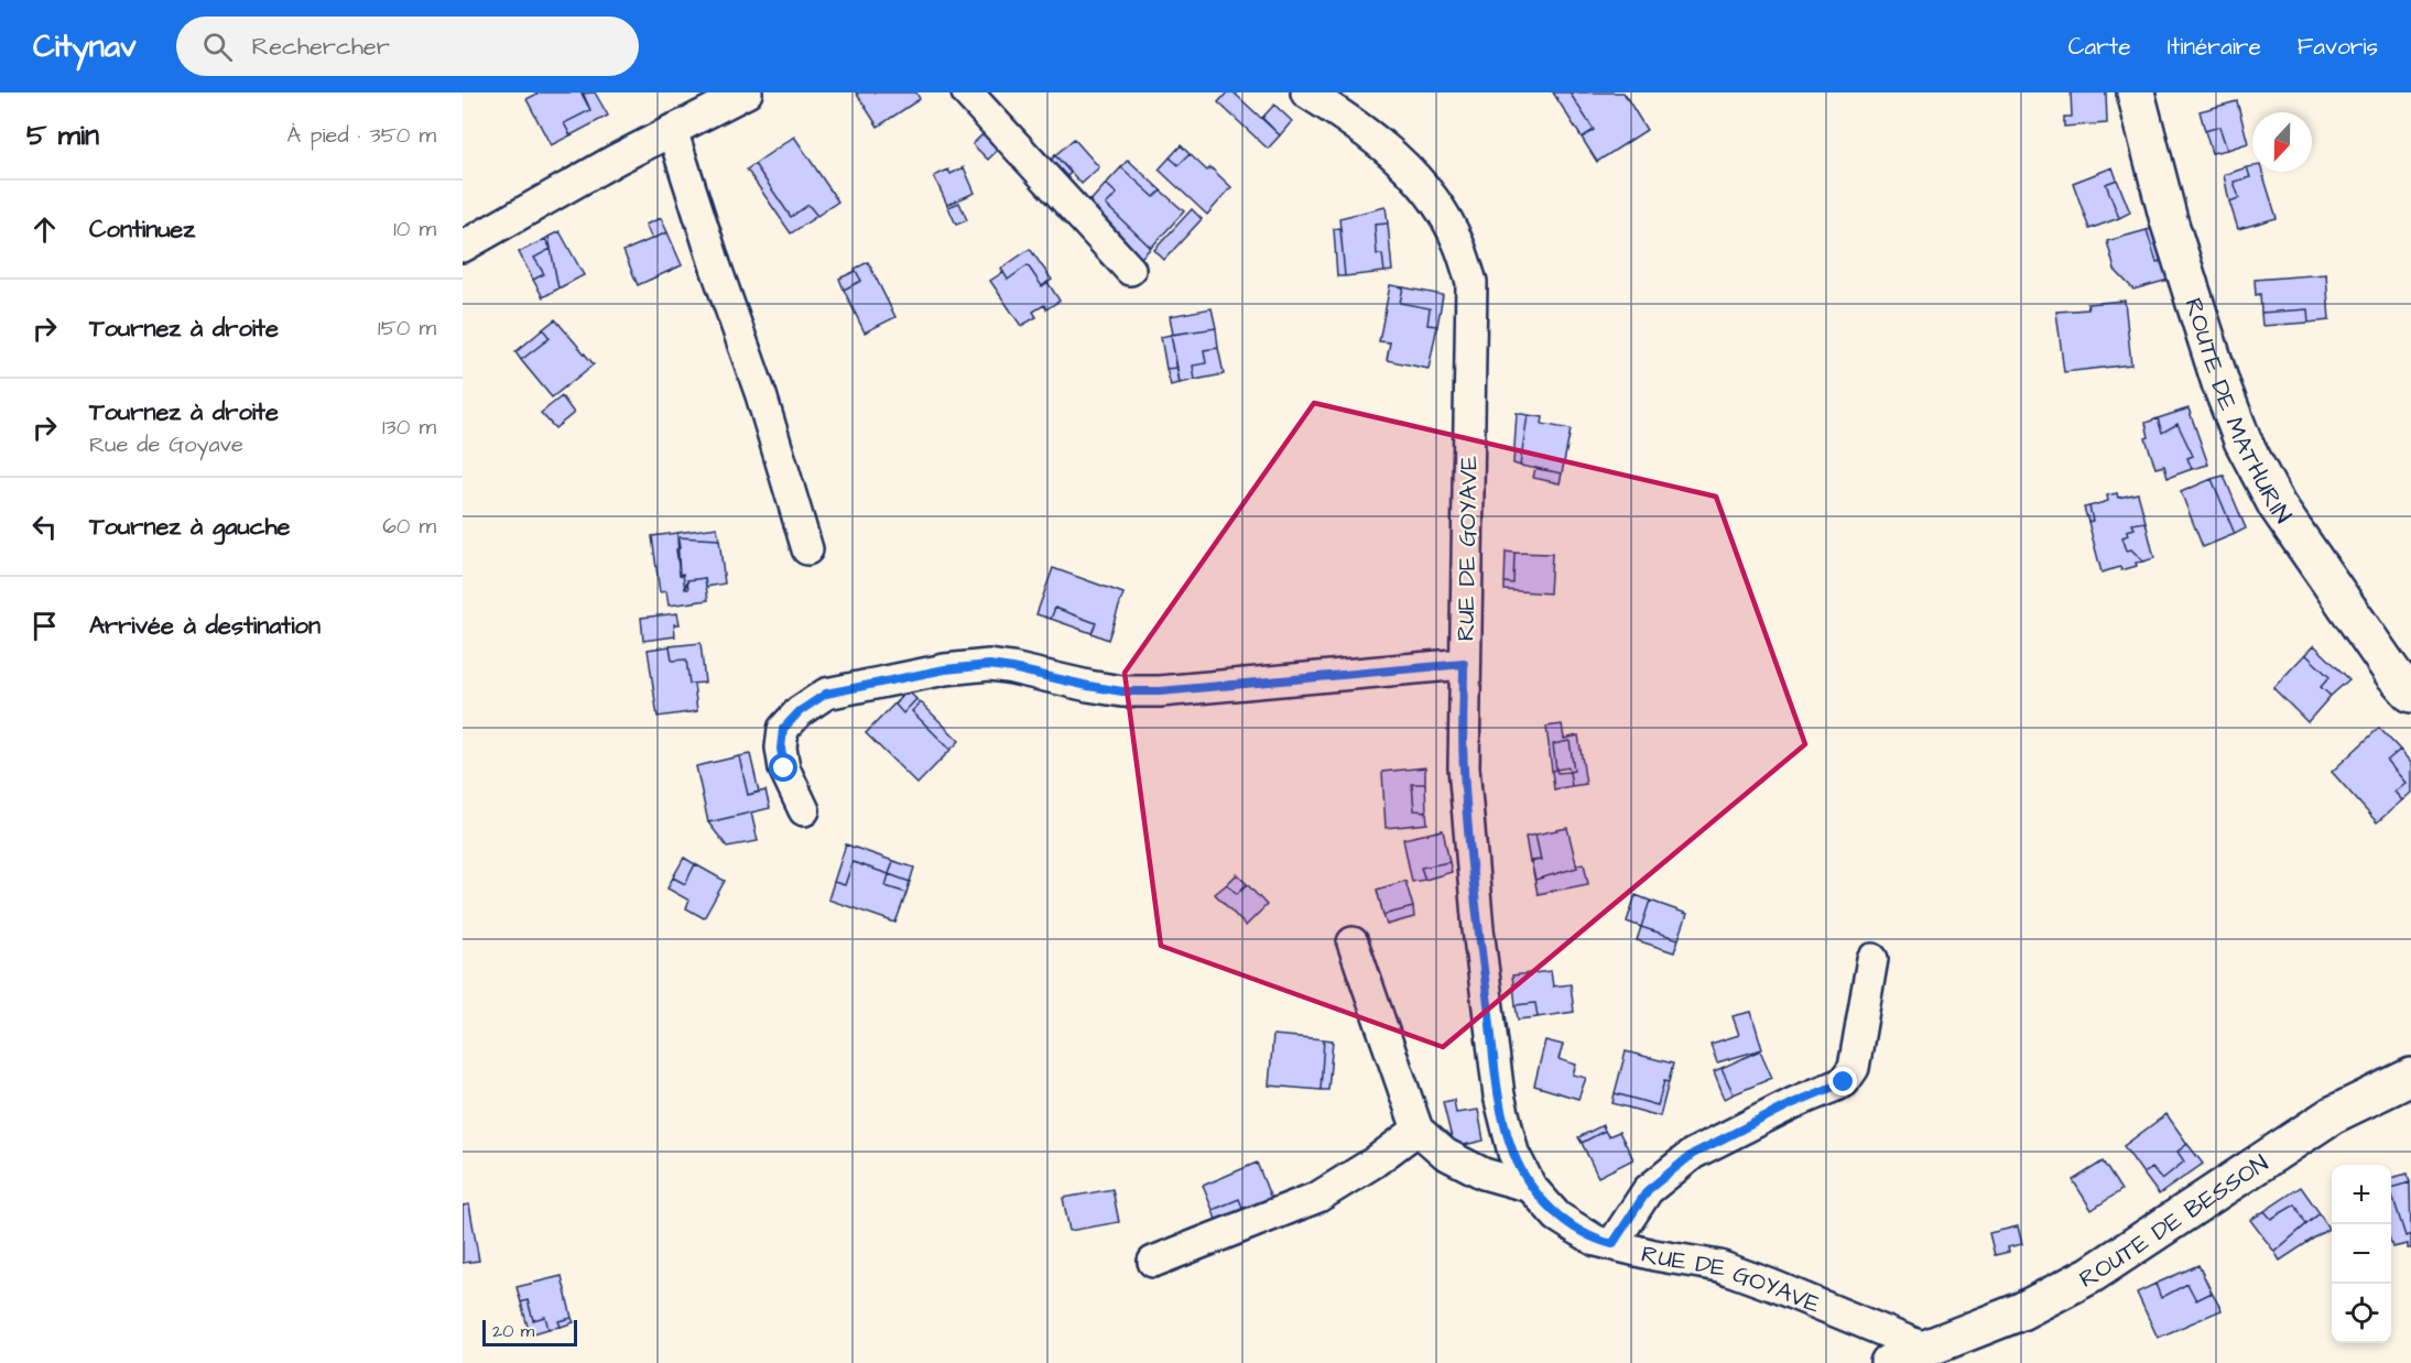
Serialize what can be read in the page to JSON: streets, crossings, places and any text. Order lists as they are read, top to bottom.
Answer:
{
  "streets": {
    "street": ["ROUTE DE MATHURIN", "RUE DE GOYAVE", "ROUTE DE BESSON"]
  },
  "crossings": [
    ["RUE DE GOYAVE", "ROUTE DE BESSON"]
  ],
  "scale_bar": "20 m",
  "north": "bottom",
  "page": {
    "header": "Citynav",
    "search": "Rechercher",
    "nav": ["Carte", "Itinéraire", "Favoris"],
    "heading": ["5 min", "À pied · 350 m"],
    "list": [
      ["Continuez", "10 m"],
      ["Tournez à droite", "150 m"],
      ["Tournez à droite", "Rue de Goyave", "130 m"],
      ["Tournez à gauche", "60 m"],
      "Arrivée à destination"
    ],
    "map_buttons": ["+", "−"],
    "scale": "20 m"
  }
}
